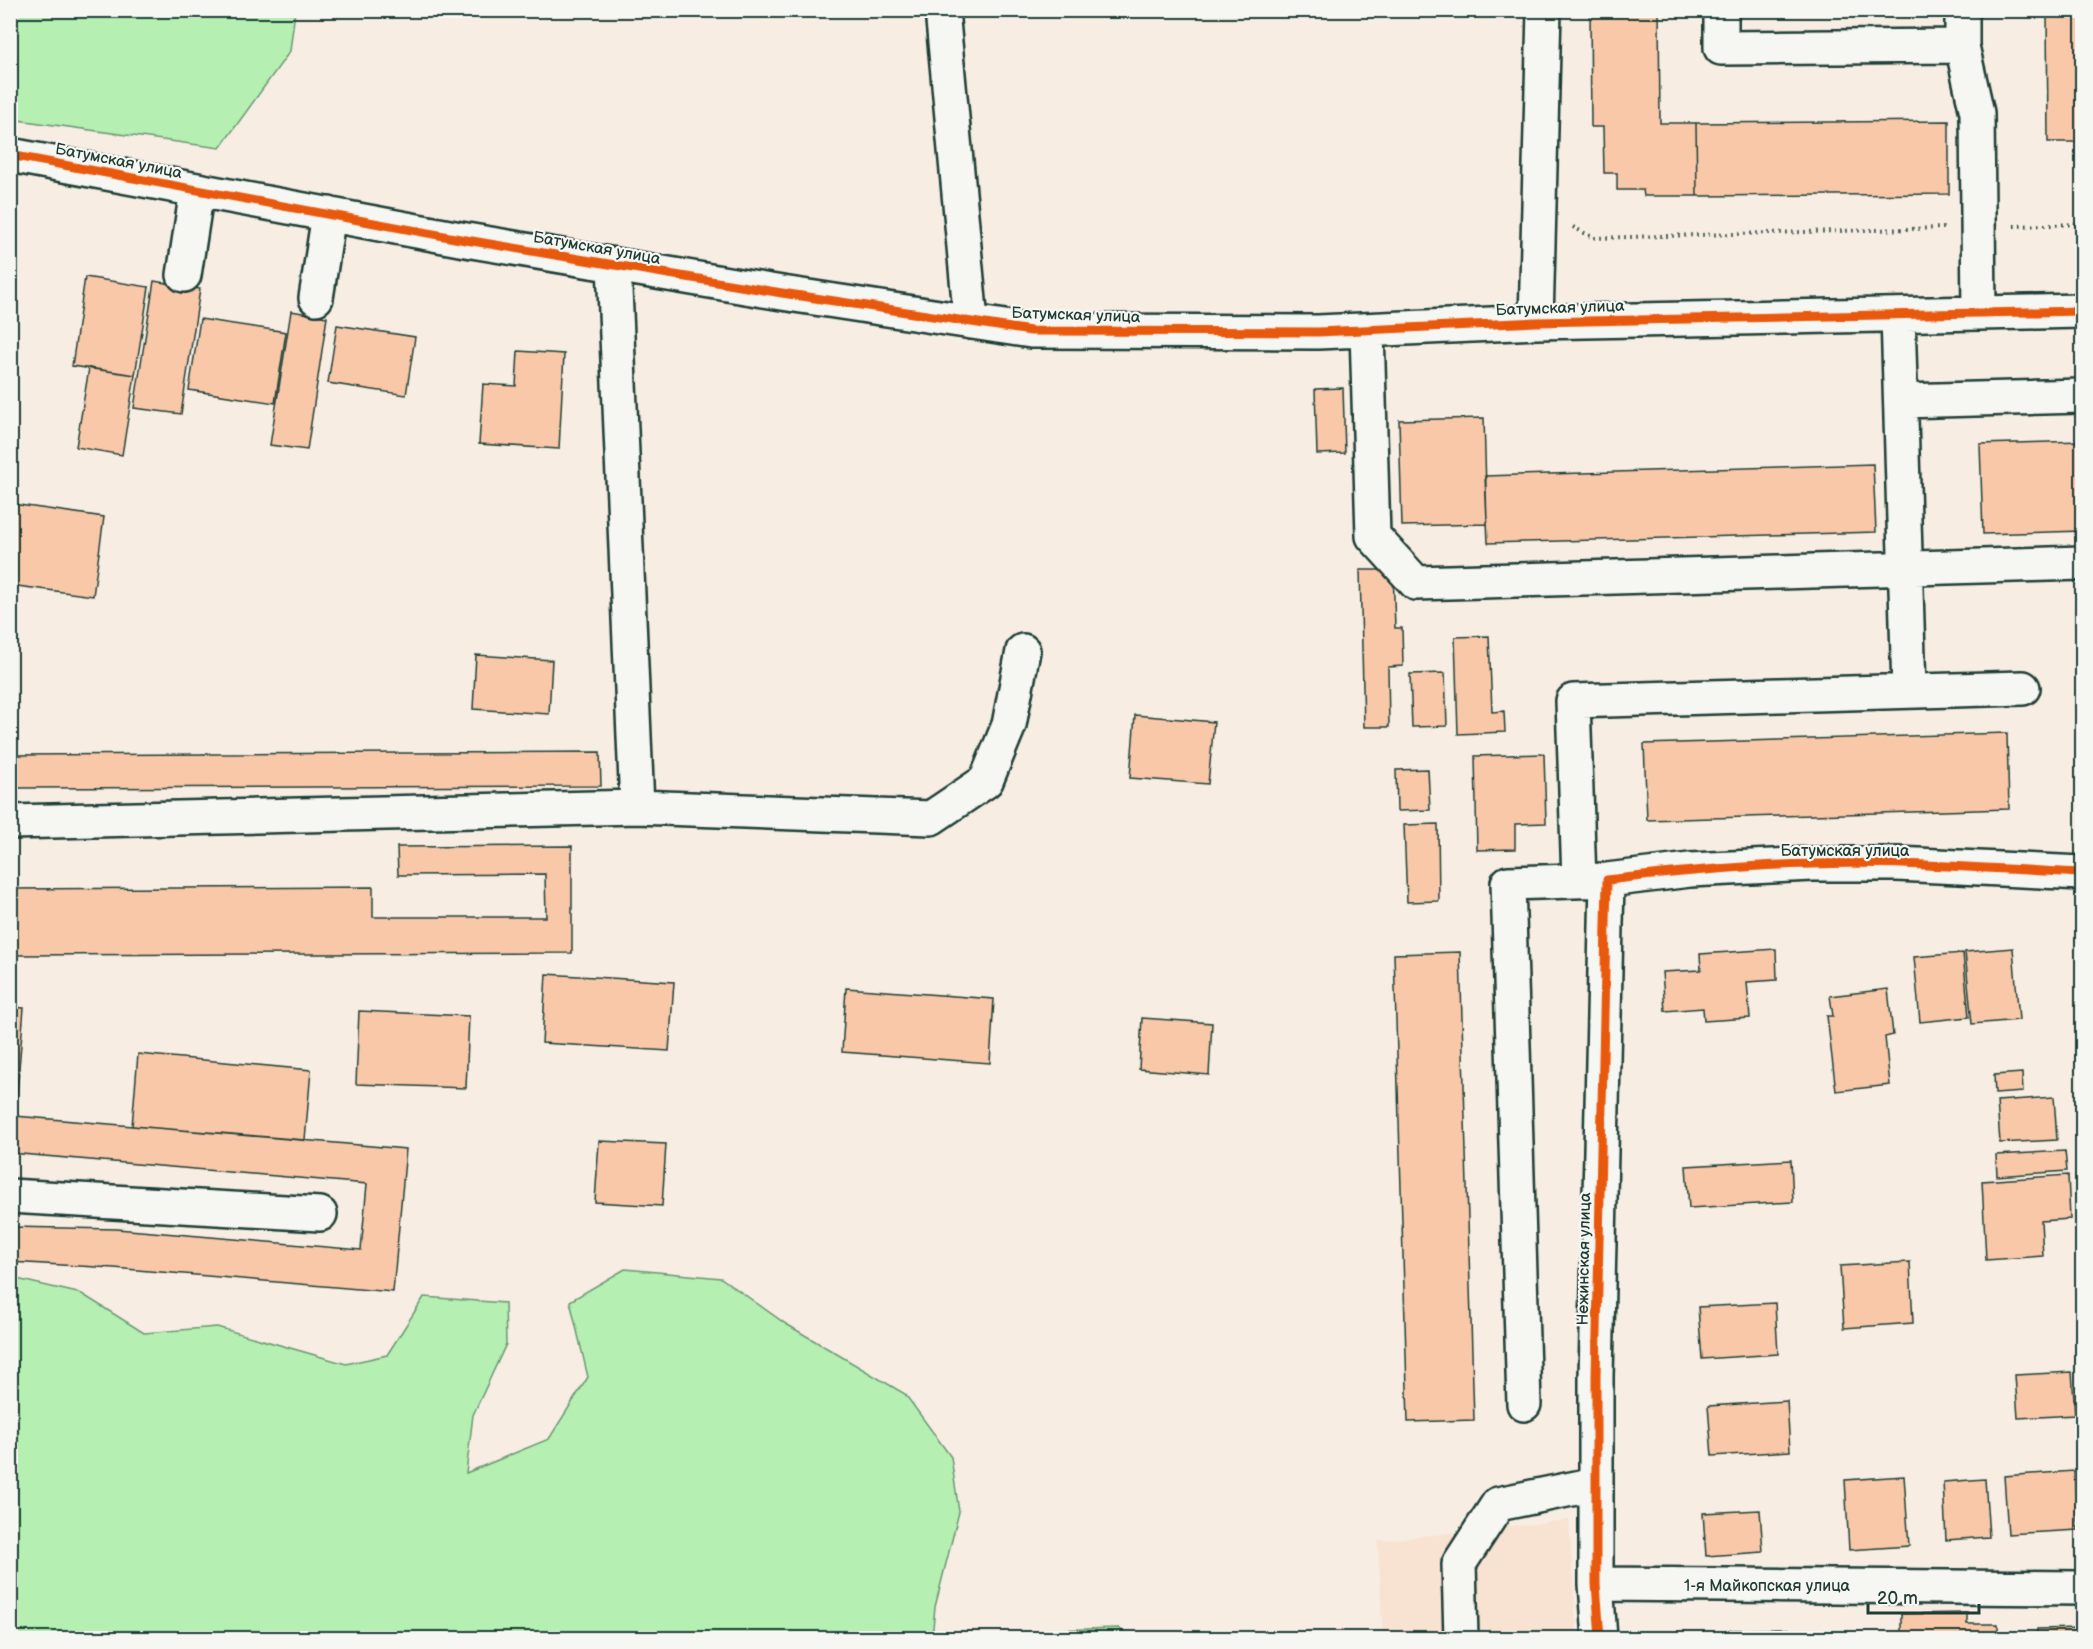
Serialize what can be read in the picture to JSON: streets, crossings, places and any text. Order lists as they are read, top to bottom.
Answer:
{
  "streets": {
    "street": ["Батумская улица", "Нежинская улица", "1-я Майкопская улица"]
  },
  "crossings": [
    ["Батумская улица", "Нежинская улица"],
    ["Нежинская улица", "1-я Майкопская улица"]
  ],
  "scale_bar": "20 m"
}
